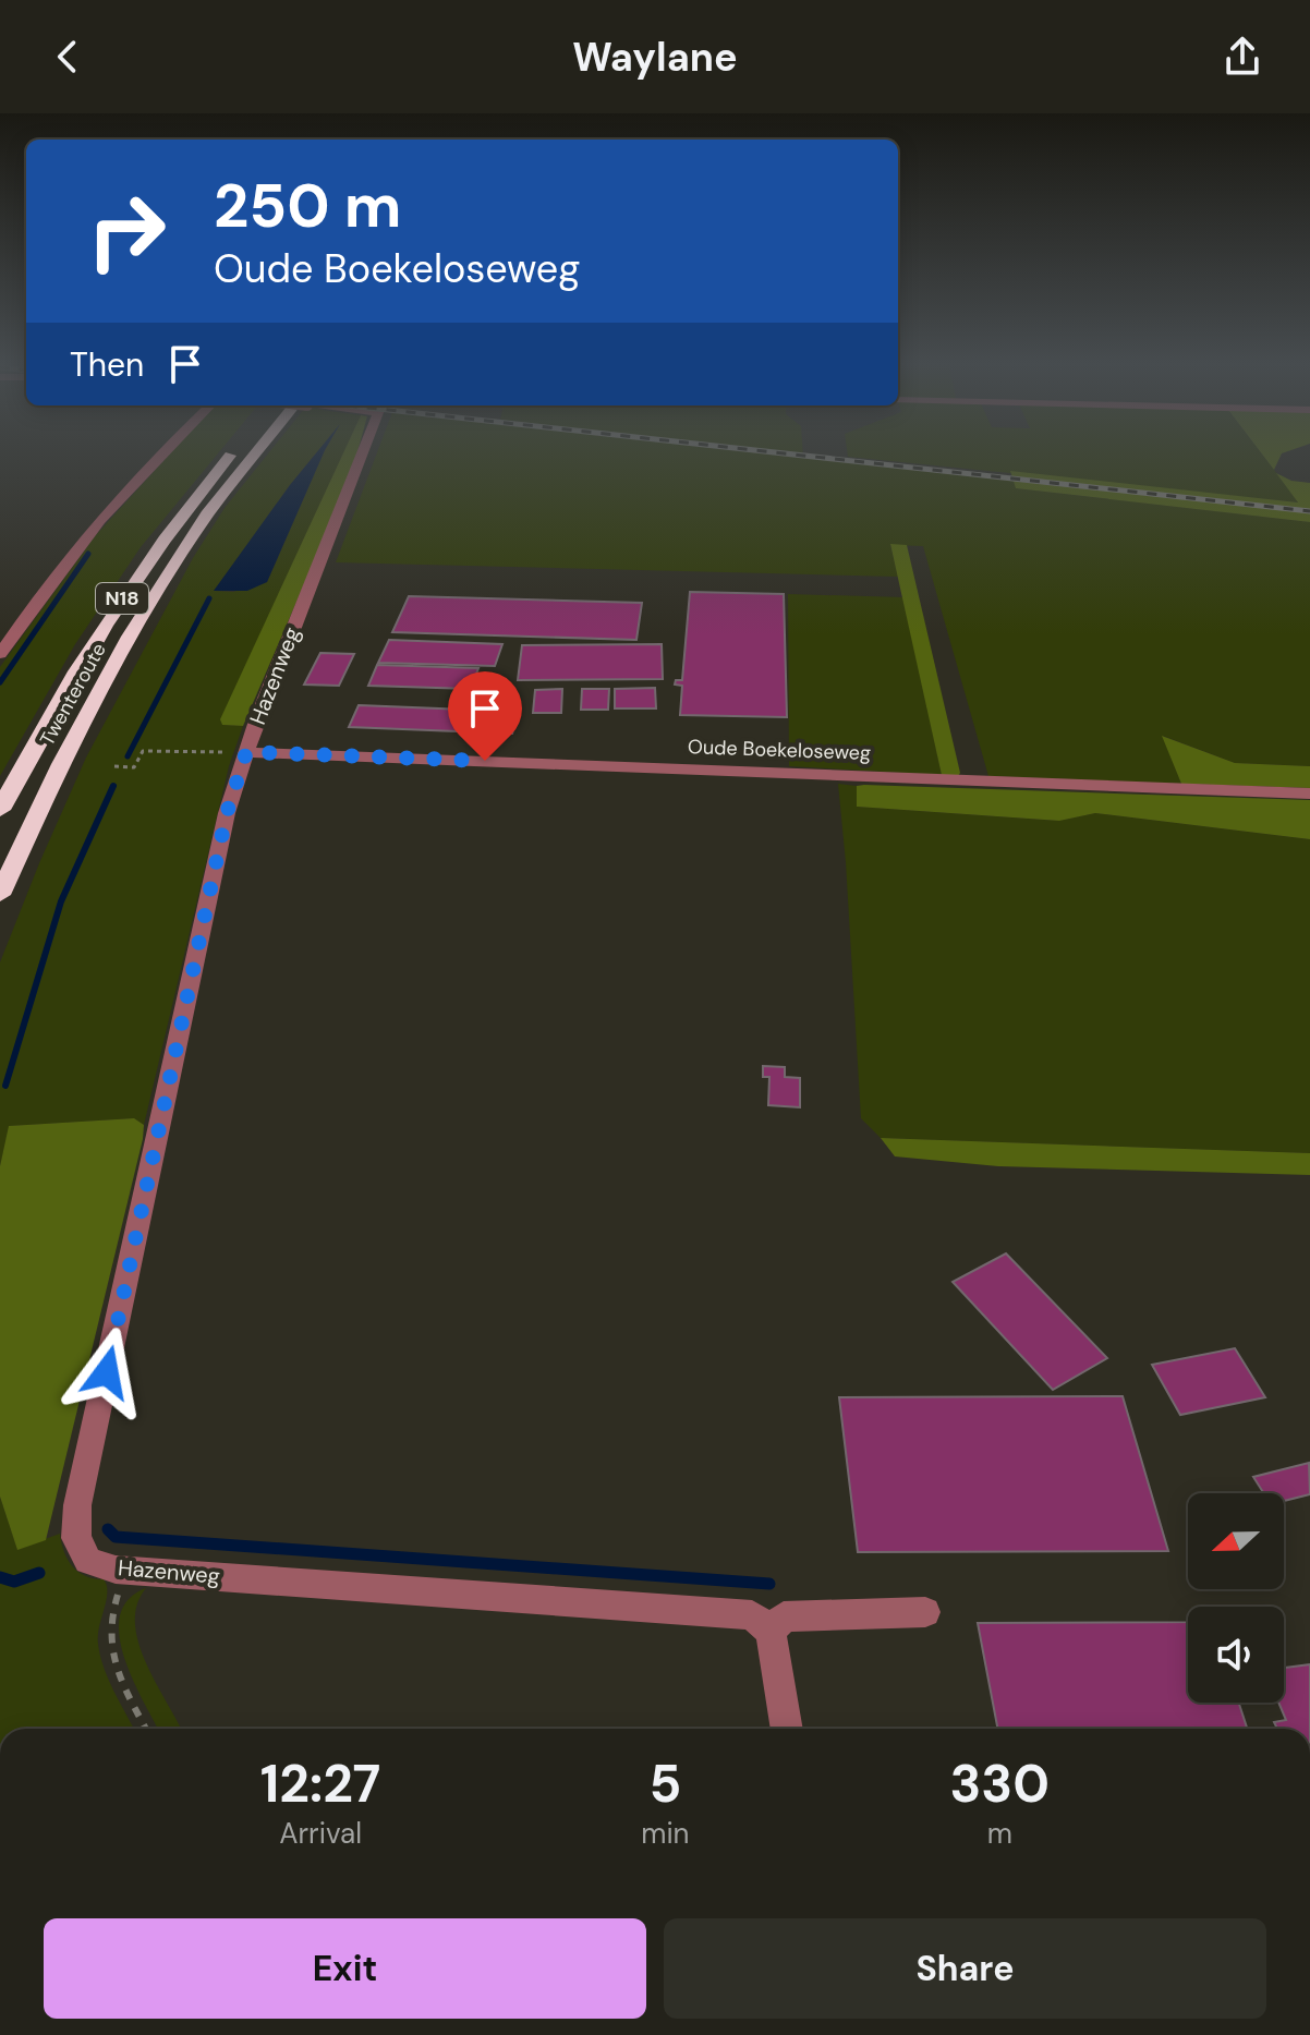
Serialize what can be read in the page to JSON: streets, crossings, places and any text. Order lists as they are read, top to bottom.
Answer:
{
  "streets": {
    "highway": ["N18", "Twenteroute"],
    "street": ["Hazenweg", "Oude Boekeloseweg"]
  },
  "crossings": [
    ["Hazenweg", "Oude Boekeloseweg"]
  ],
  "north": "left",
  "page": {
    "header": "Waylane",
    "turn": ["250 m", "Oude Boekeloseweg"],
    "then": "Then",
    "eta": [
      "12:27",
      "Arrival",
      "5",
      "min",
      "330",
      "m"
    ],
    "buttons": ["Exit", "Share"]
  }
}
